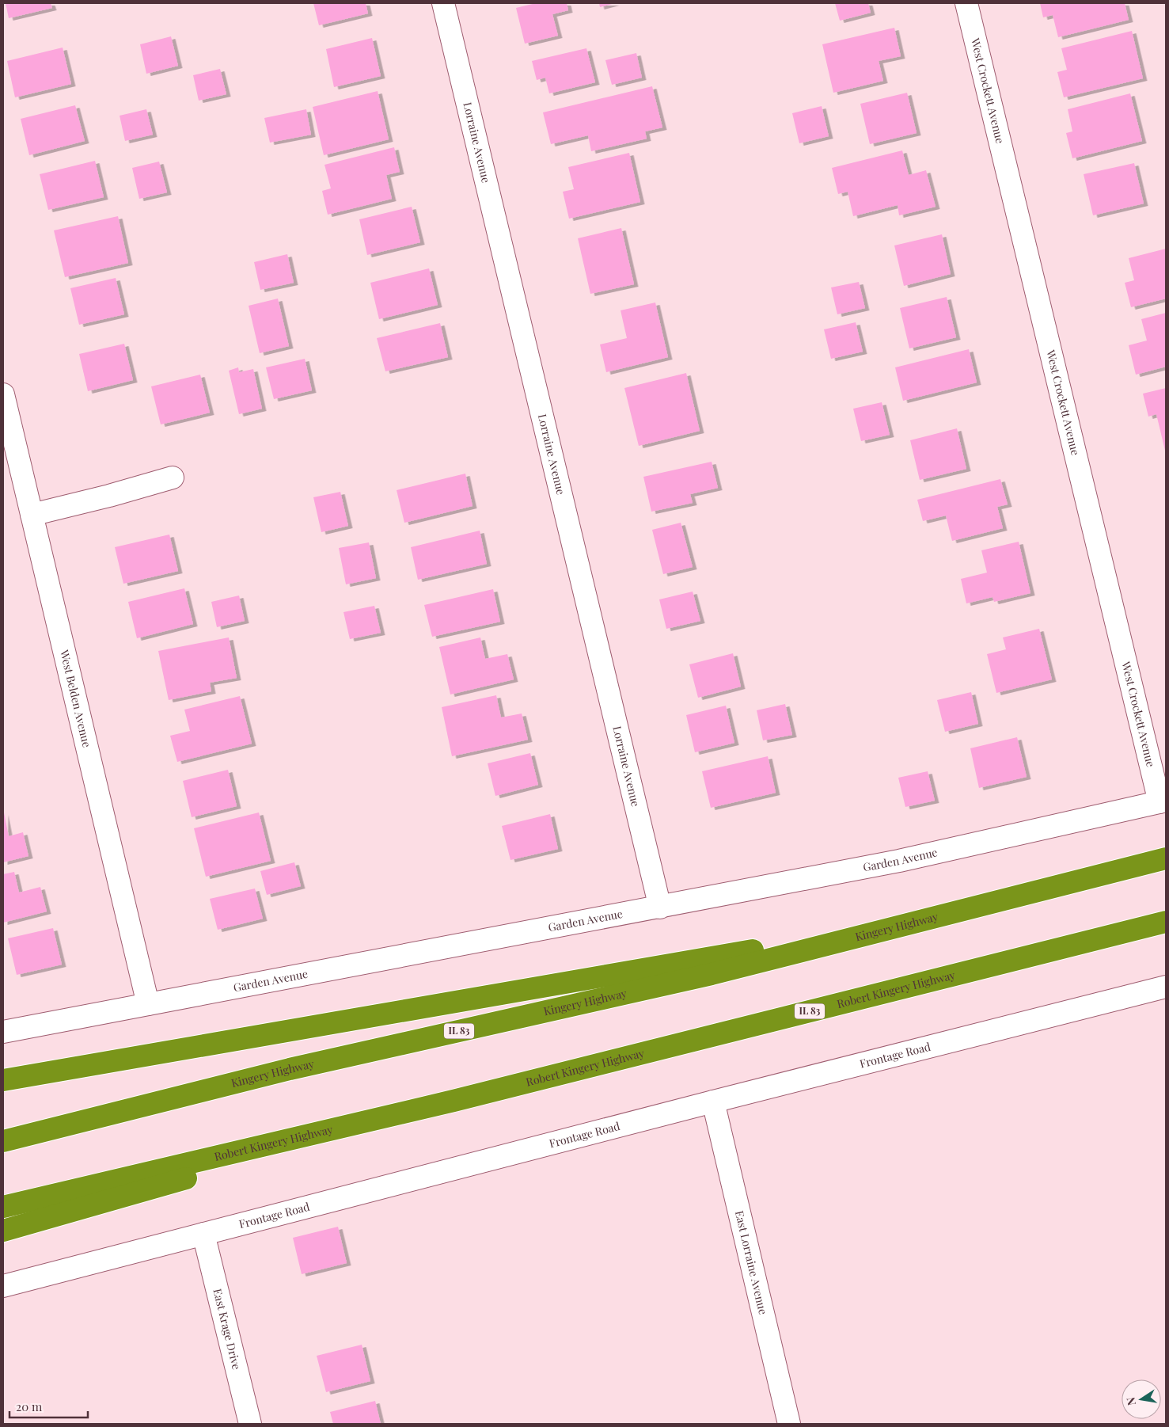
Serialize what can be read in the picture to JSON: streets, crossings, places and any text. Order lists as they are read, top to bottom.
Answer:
{
  "streets": {
    "highway": ["Kingery Highway", "Robert Kingery Highway", "IL 83"],
    "street": [
      "West Crockett Avenue",
      "Lorraine Avenue",
      "West Belden Avenue",
      "Garden Avenue",
      "Frontage Road",
      "East Lorraine Avenue",
      "East Krage Drive"
    ]
  },
  "crossings": [
    ["West Crockett Avenue", "Garden Avenue"],
    ["Lorraine Avenue", "Garden Avenue"],
    ["West Belden Avenue", "Garden Avenue"],
    ["Frontage Road", "East Lorraine Avenue"],
    ["Frontage Road", "East Krage Drive"]
  ],
  "scale_bar": "20 m",
  "north": "left"
}
